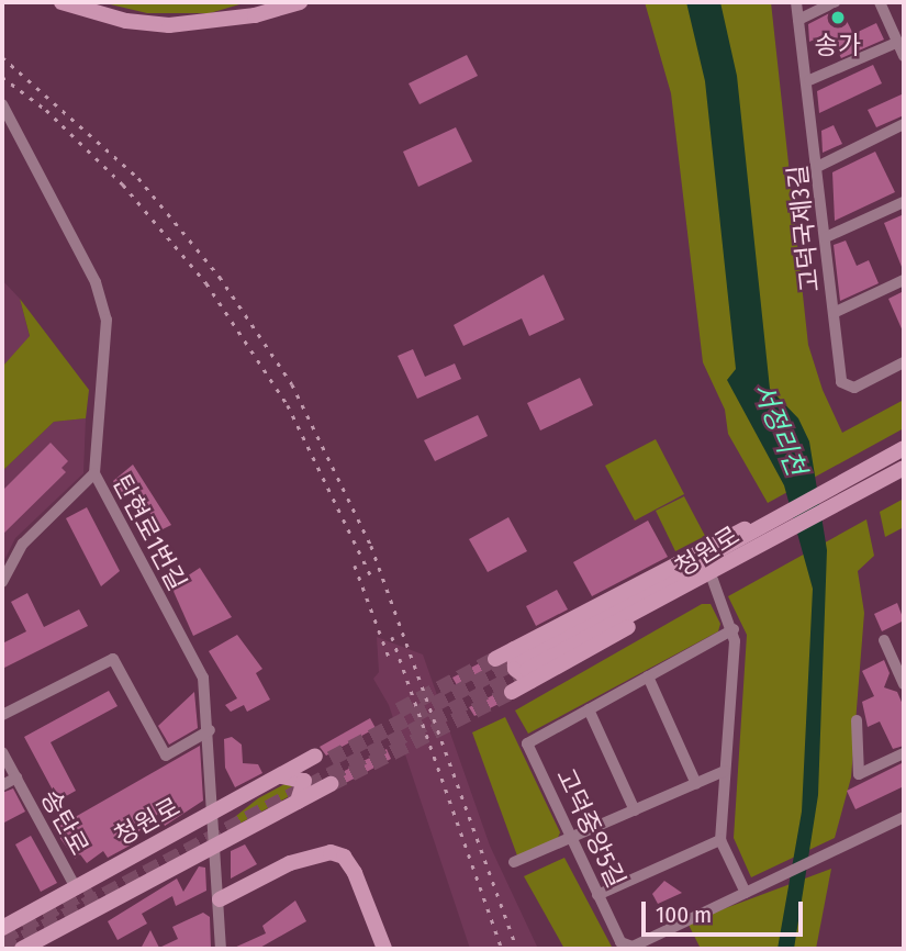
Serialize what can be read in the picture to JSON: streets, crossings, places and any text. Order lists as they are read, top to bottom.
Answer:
{
  "streets": {
    "main road": ["청원로"],
    "street": [
      "고덕국제3길",
      "탄현로1번길",
      "송탄로",
      "고덕중앙5길"
    ]
  },
  "crossings": [
    ["탄현로1번길", "청원로"],
    ["청원로", "송탄로"]
  ],
  "water": ["서정리천"],
  "places": ["송가"],
  "scale_bar": "100 m"
}
